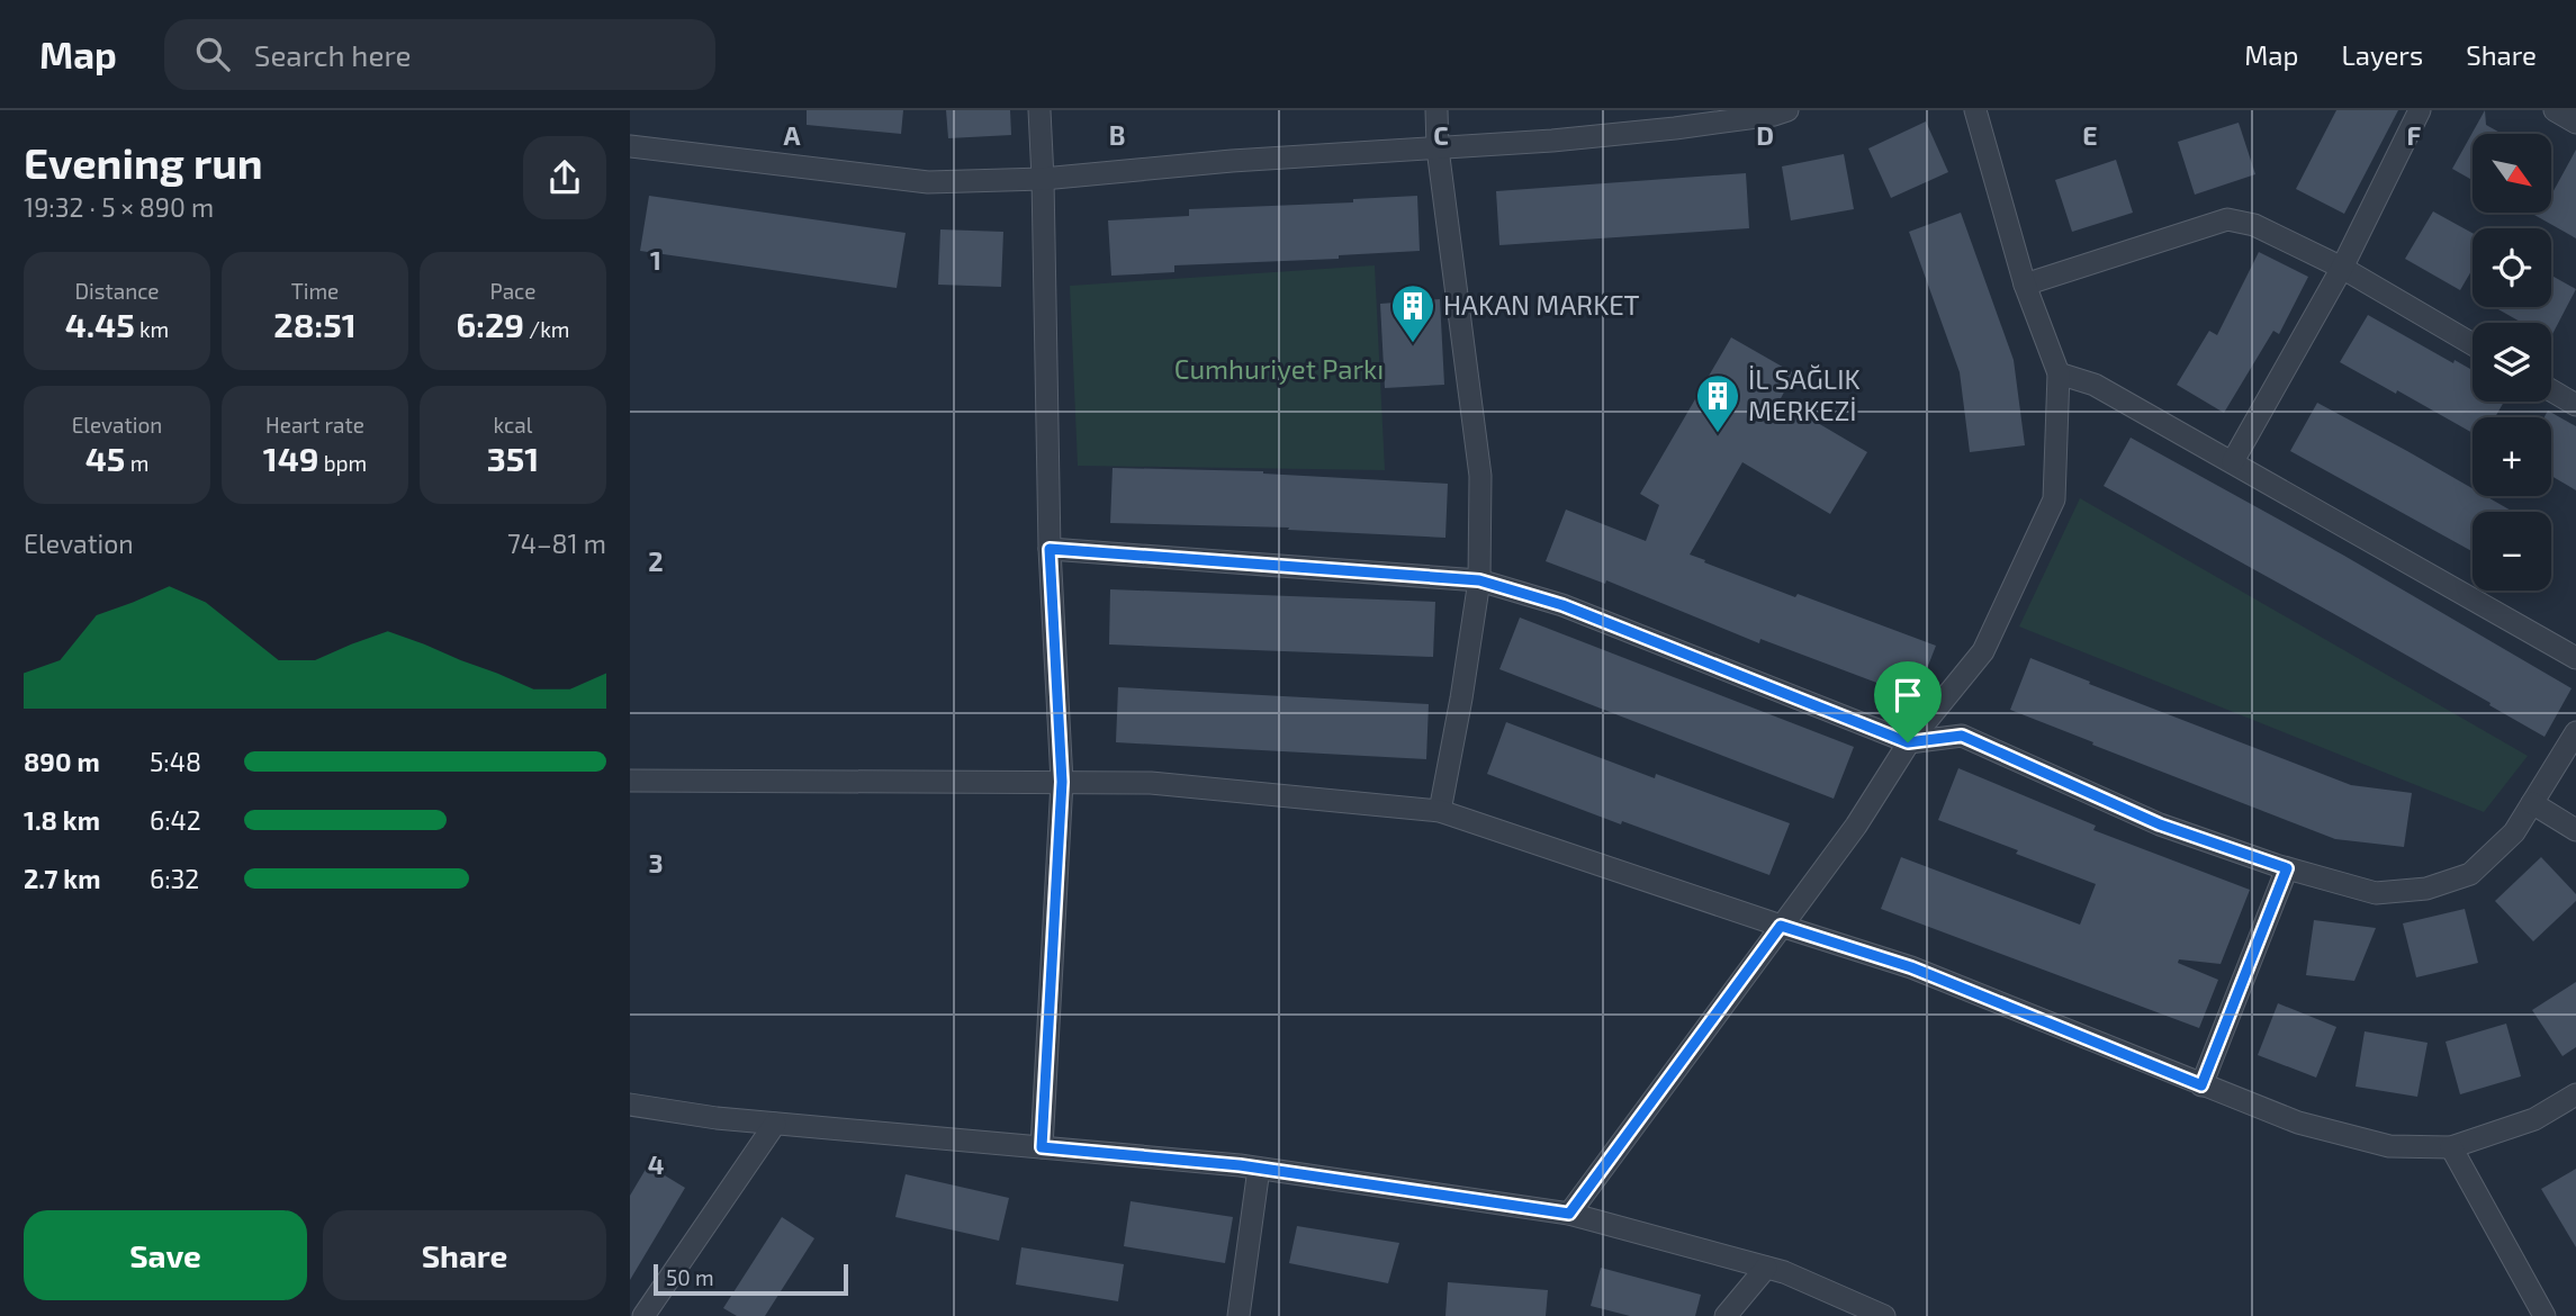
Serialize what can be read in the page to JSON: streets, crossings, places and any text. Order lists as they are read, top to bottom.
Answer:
{
  "parks": ["Cumhuriyet Parkı"],
  "places": {
    "building": ["HAKAN MARKET", "İL SAĞLIK MERKEZİ"]
  },
  "scale_bar": "50 m",
  "north": "bottom right",
  "page": {
    "header": "Map",
    "search": "Search here",
    "nav": ["Map", "Layers", "Share"],
    "heading": ["Evening run", "19:32 · 5 × 890 m"],
    "map_buttons": ["+", "−"],
    "stats": [
      ["Distance", "4.45 km"],
      ["Time", "28:51"],
      ["Pace", "6:29 /km"],
      ["Elevation", "45 m"],
      ["Heart rate", "149 bpm"],
      ["kcal", "351"]
    ],
    "chart": ["Elevation", "74–81 m"],
    "list": [
      {
        "name": "890 m",
        "note": "5:48"
      },
      {
        "name": "1.8 km",
        "note": "6:42"
      },
      {
        "name": "2.7 km",
        "note": "6:32"
      }
    ],
    "buttons": ["Save", "Share"],
    "scale": "50 m"
  },
  "grid": {
    "columns": [
      "A",
      "B",
      "C",
      "D",
      "E",
      "F"
    ],
    "rows": [
      "1",
      "2",
      "3",
      "4"
    ]
  }
}
